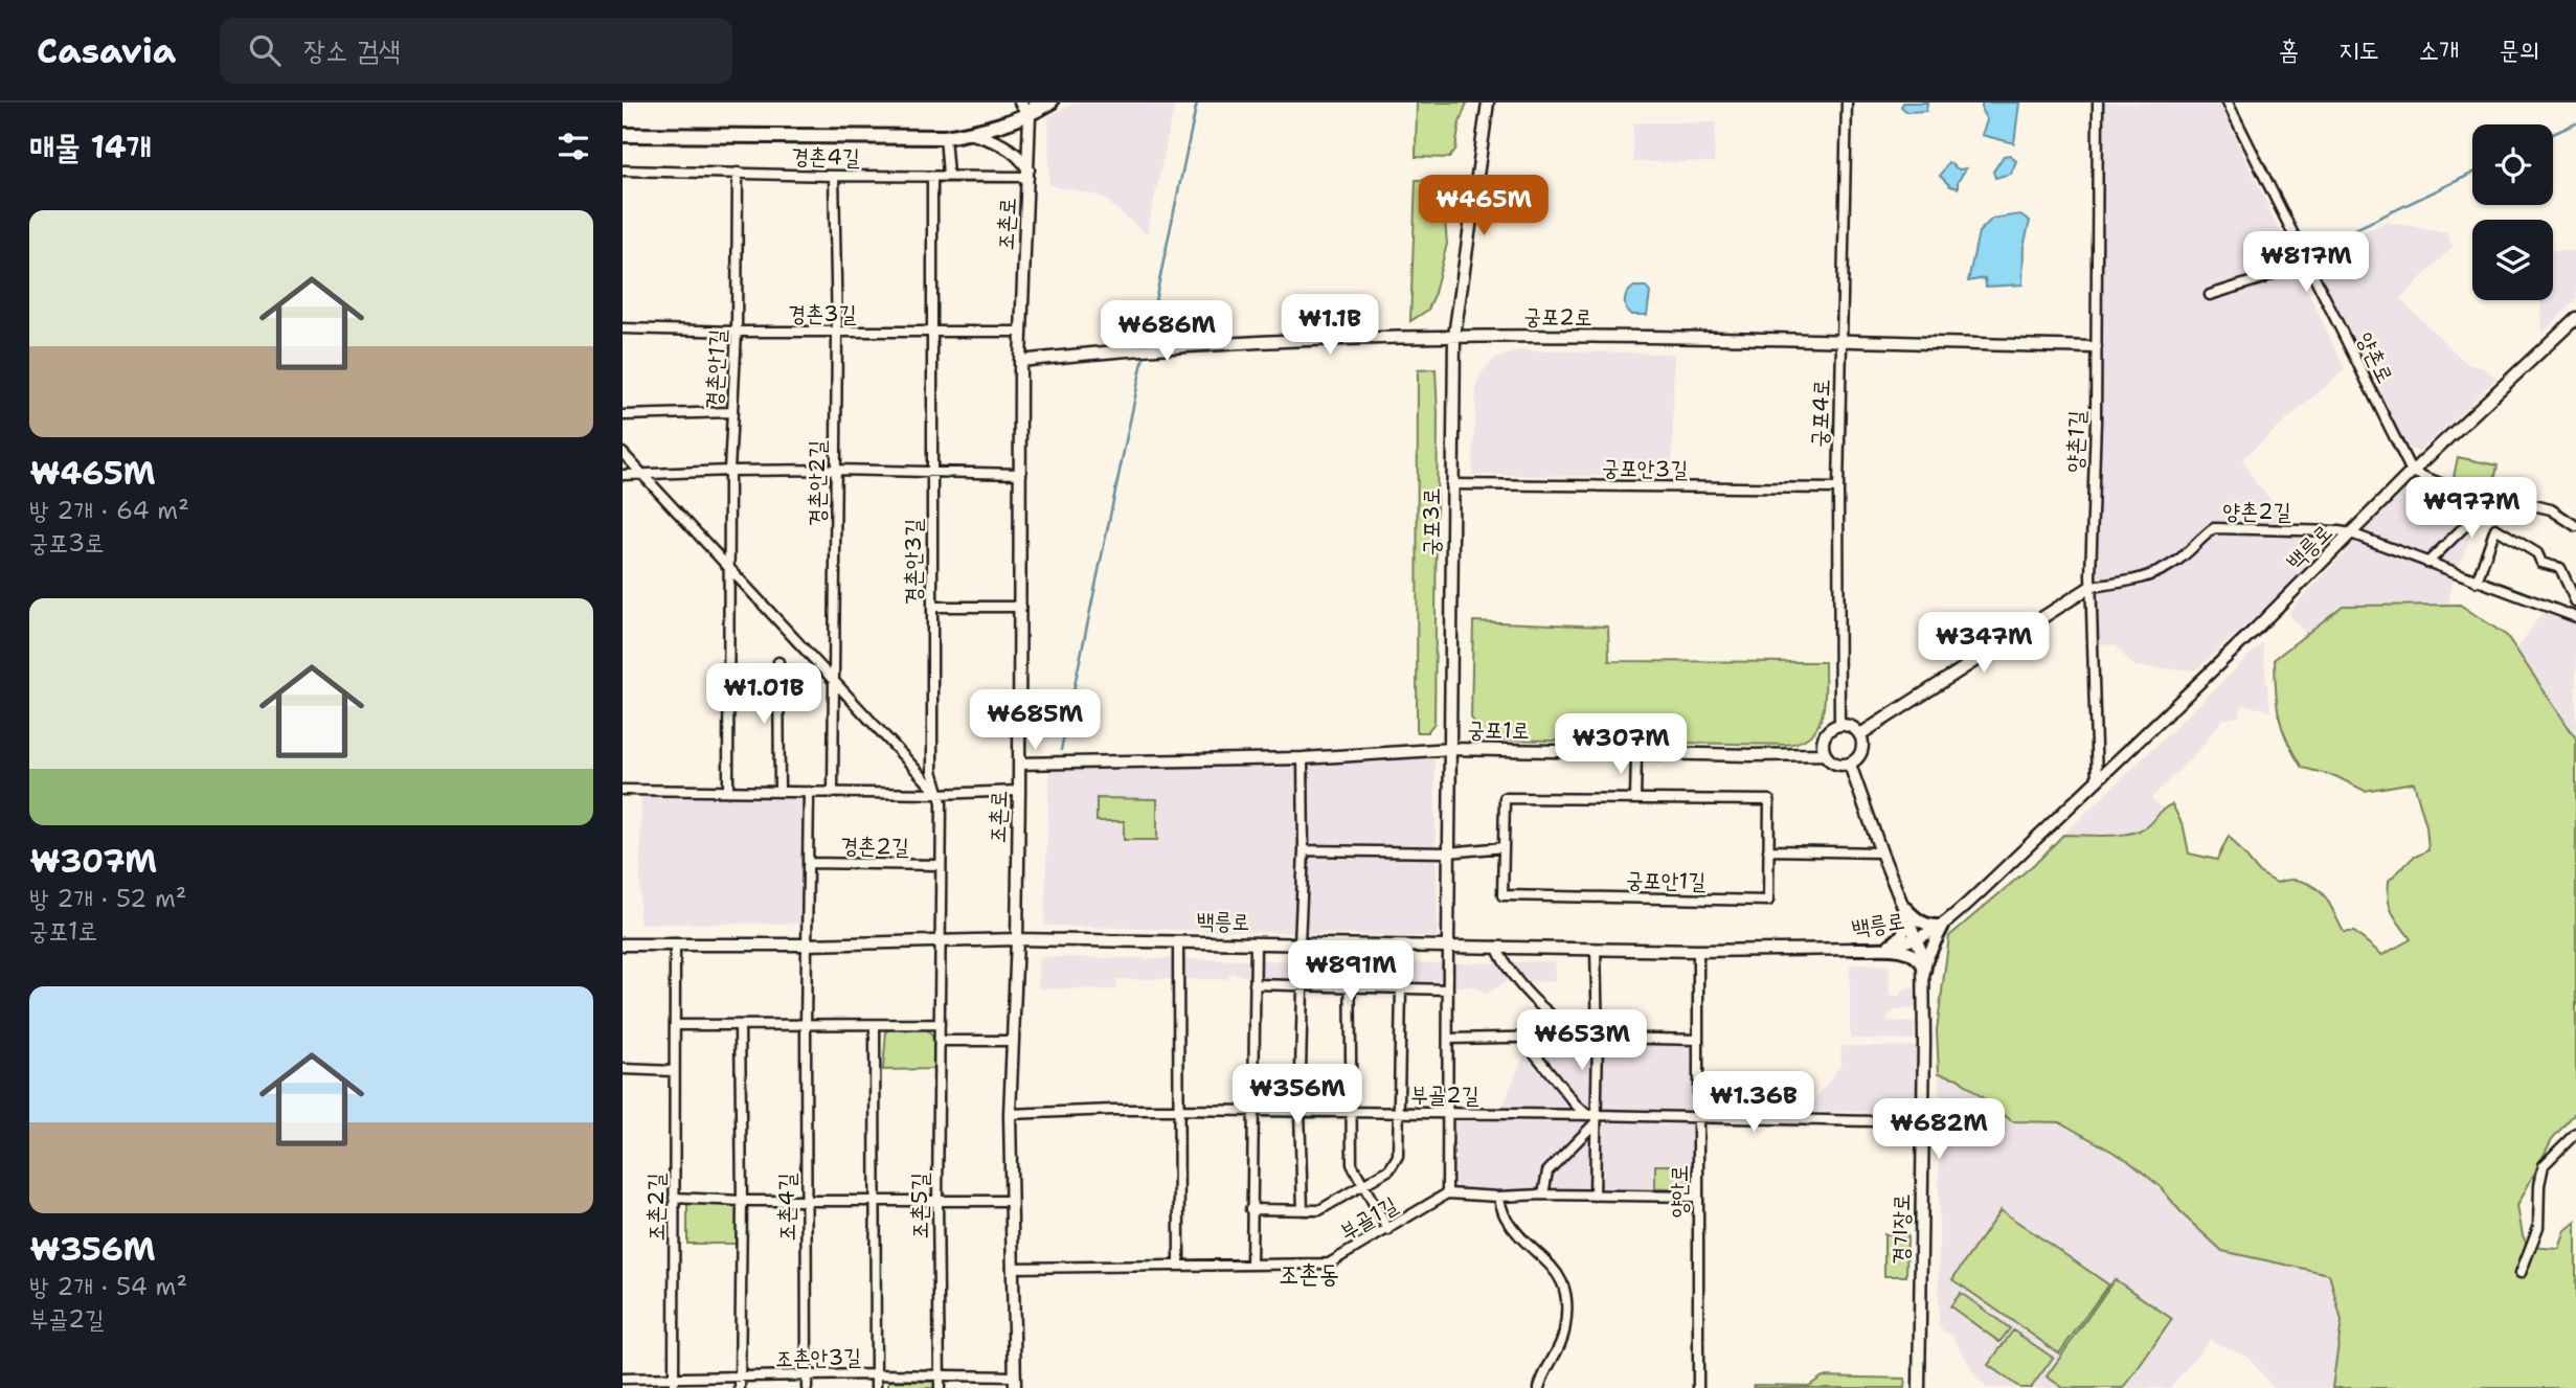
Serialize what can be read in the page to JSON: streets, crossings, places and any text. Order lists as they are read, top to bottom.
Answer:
{
  "streets": {
    "street": [
      "경촌4길",
      "조촌로",
      "경촌3길",
      "궁포2로",
      "양촌로",
      "경촌안1길",
      "궁포4로",
      "양촌1길",
      "궁포안3길",
      "경촌안2길",
      "양촌2길",
      "궁포3로",
      "백릉로",
      "경촌안3길",
      "궁포1로",
      "경촌2길",
      "궁포안1길",
      "부골2길",
      "양안로",
      "조촌5길",
      "조촌2길",
      "조촌4길",
      "부골1길",
      "경기장로",
      "조촌안3길"
    ]
  },
  "crossings": [
    ["경촌4길", "조촌로"],
    ["경촌4길", "경촌안1길"],
    ["경촌4길", "경촌안2길"],
    ["경촌4길", "경촌안3길"],
    ["조촌로", "경촌3길"],
    ["조촌로", "궁포2로"],
    ["조촌로", "백릉로"],
    ["조촌로", "궁포1로"],
    ["조촌로", "부골2길"],
    ["조촌로", "부골1길"],
    ["조촌로", "조촌안3길"],
    ["경촌3길", "경촌안1길"],
    ["경촌3길", "경촌안2길"],
    ["경촌3길", "경촌안3길"],
    ["궁포2로", "궁포4로"],
    ["궁포2로", "양촌1길"],
    ["궁포2로", "궁포3로"],
    ["양촌로", "백릉로"],
    ["궁포4로", "궁포안3길"],
    ["궁포4로", "궁포1로"],
    ["양촌1길", "양촌2길"],
    ["양촌1길", "백릉로"],
    ["궁포안3길", "궁포3로"],
    ["양촌2길", "백릉로"],
    ["궁포3로", "백릉로"],
    ["궁포3로", "궁포1로"],
    ["백릉로", "양안로"],
    ["백릉로", "조촌5길"],
    ["백릉로", "조촌2길"],
    ["백릉로", "조촌4길"],
    ["백릉로", "경기장로"],
    ["경촌안3길", "경촌2길"],
    ["부골2길", "양안로"],
    ["부골2길", "경기장로"],
    ["조촌5길", "조촌안3길"],
    ["조촌2길", "조촌안3길"],
    ["조촌4길", "조촌안3길"]
  ],
  "districts": ["조촌동"],
  "page": {
    "header": "Casavia",
    "search": "장소 검색",
    "nav": [
      "홈",
      "지도",
      "소개",
      "문의"
    ],
    "heading": "매물 14개",
    "price": [
      "₩465M",
      "₩817M",
      "₩1.1B",
      "₩686M",
      "₩977M",
      "₩347M",
      "₩1.01B",
      "₩685M",
      "₩307M",
      "₩891M",
      "₩653M",
      "₩356M",
      "₩1.36B",
      "₩682M"
    ],
    "list": [
      {
        "name": "₩465M",
        "note": "방 2개 · 64 m² · 궁포3로"
      },
      {
        "name": "₩307M",
        "note": "방 2개 · 52 m² · 궁포1로"
      },
      {
        "name": "₩356M",
        "note": "방 2개 · 54 m² · 부골2길"
      }
    ]
  }
}
